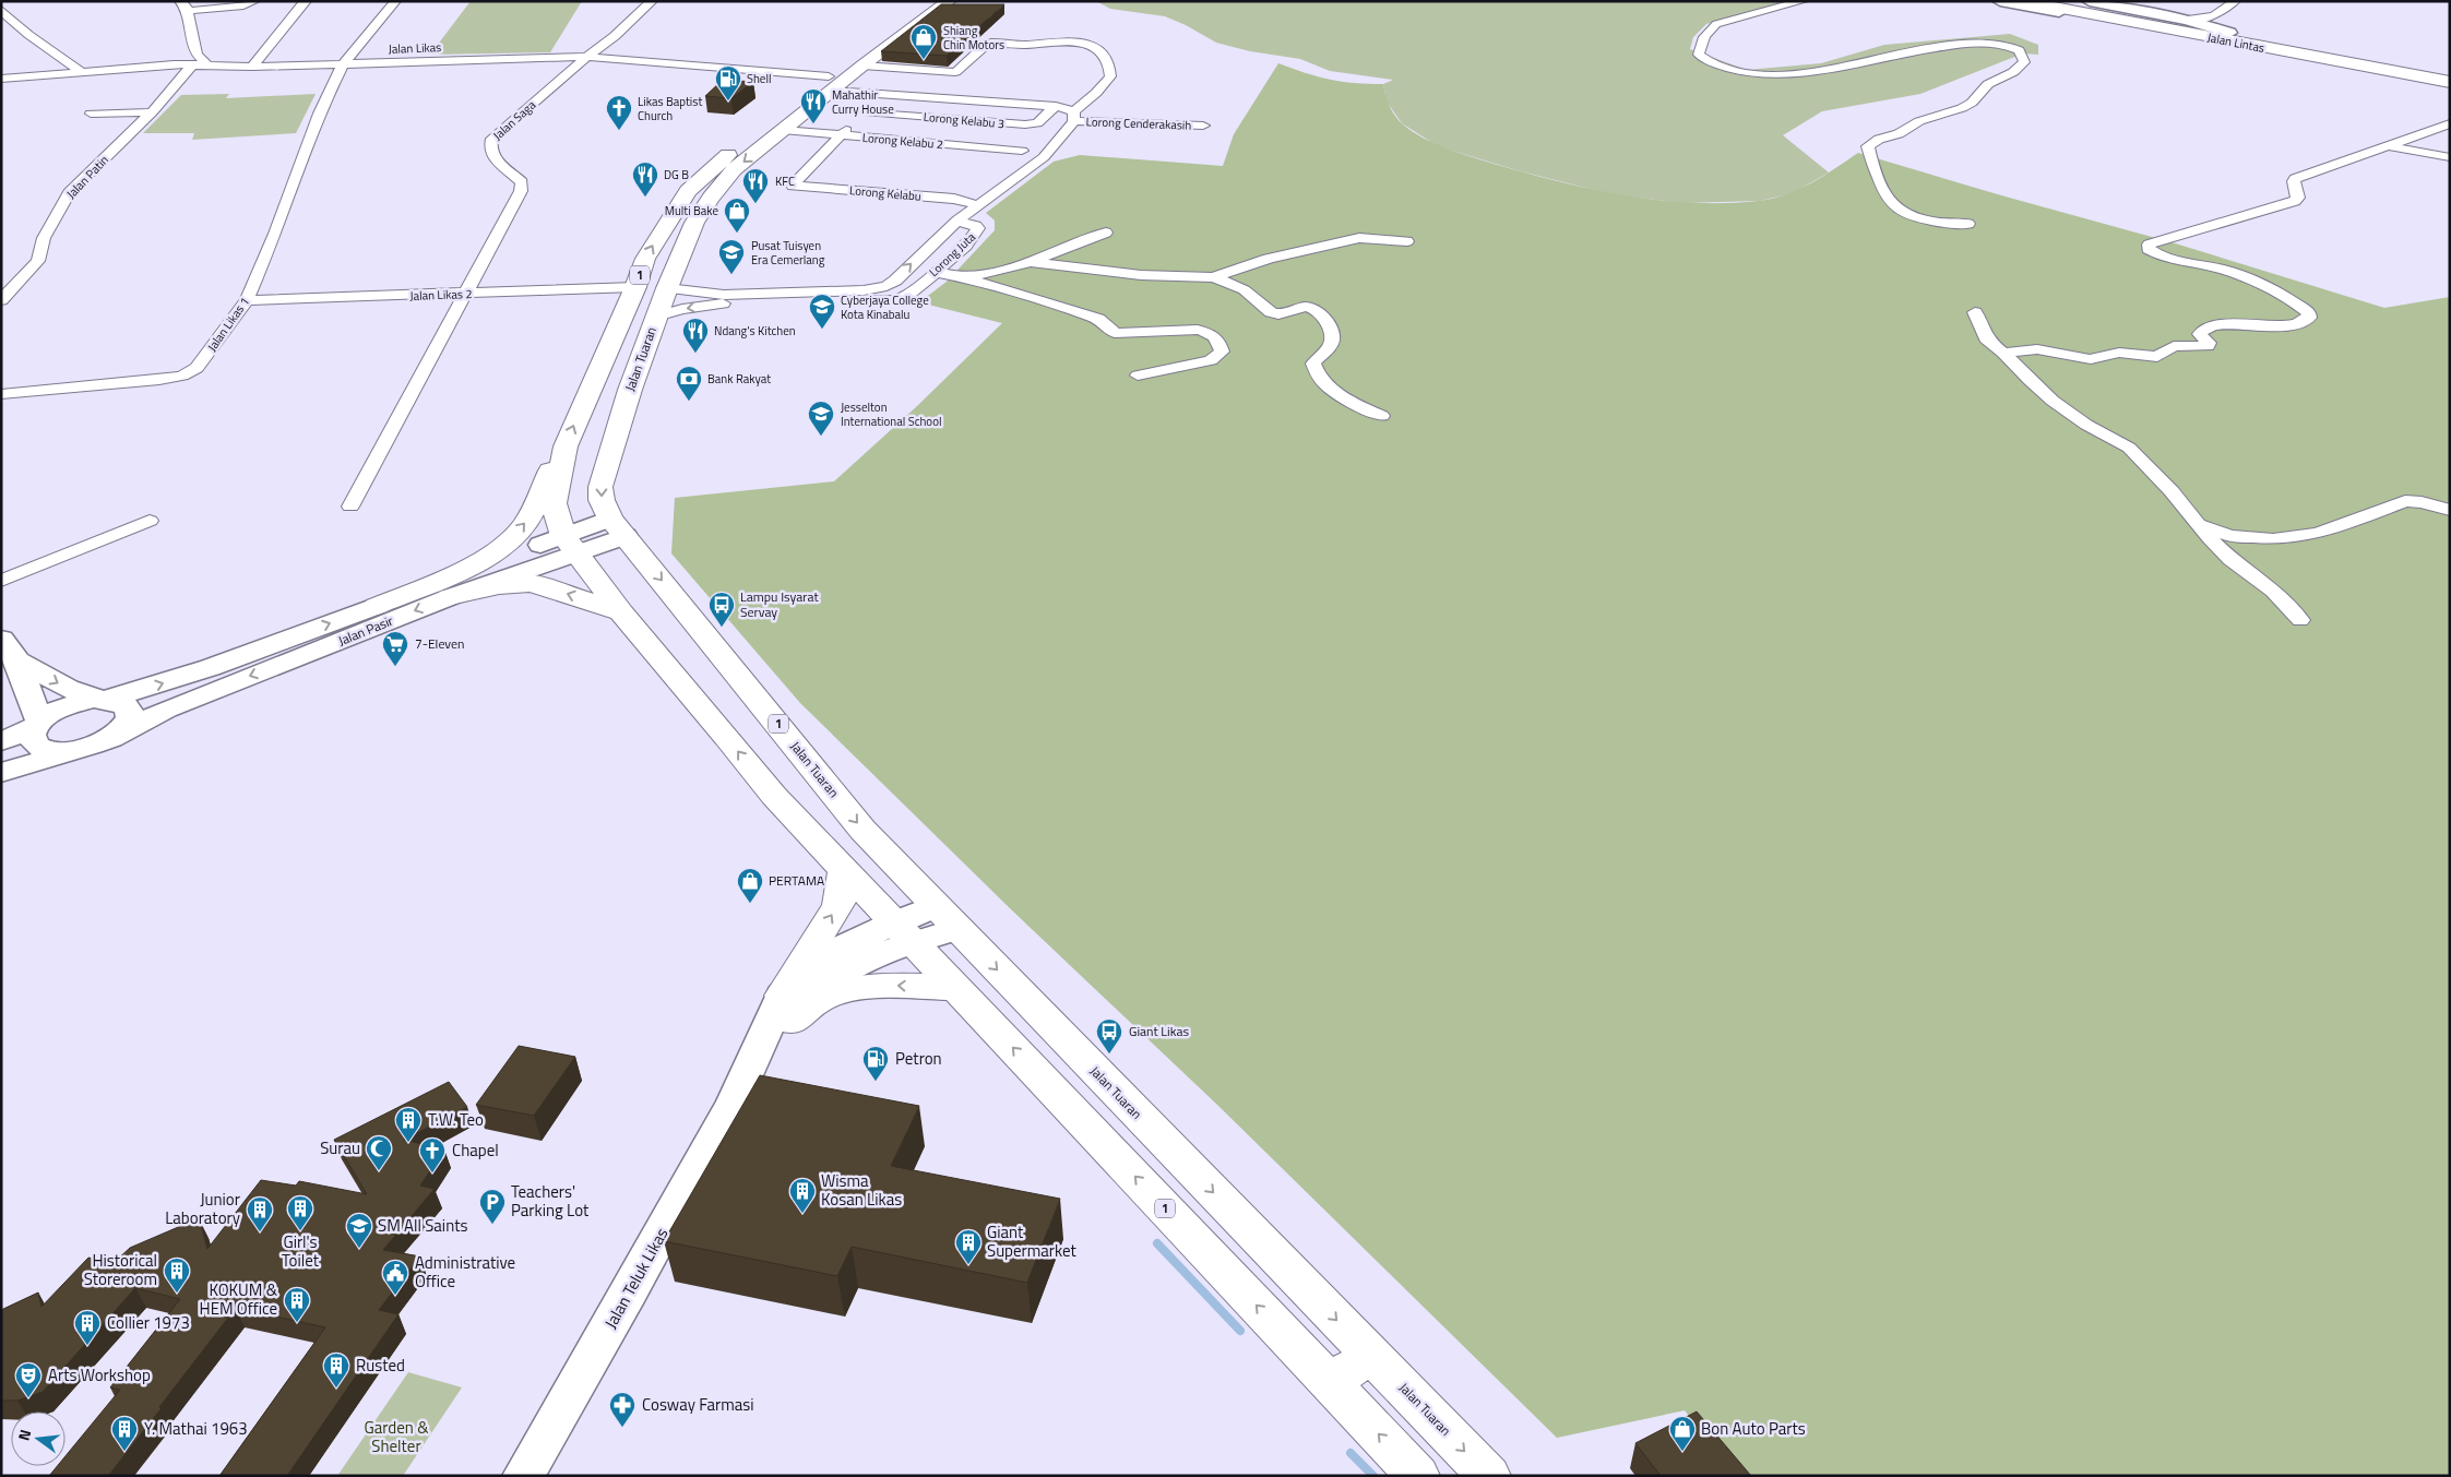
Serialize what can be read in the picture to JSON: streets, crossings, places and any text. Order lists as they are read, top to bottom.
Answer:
{
  "streets": {
    "main road": [
      "Jalan Lintas",
      "1",
      "Jalan Tuaran",
      "Jalan Pasir",
      "Jalan Teluk Likas"
    ],
    "street": [
      "Jalan Likas",
      "Jalan Saga",
      "Lorong Kelabu 3",
      "Lorong Cenderakasih",
      "Lorong Kelabu 2",
      "Jalan Patin",
      "Lorong Kelabu",
      "Lorong Juta",
      "Jalan Likas 2",
      "Jalan Likas 1"
    ]
  },
  "crossings": [
    ["Jalan Likas", "Jalan Saga"],
    ["Jalan Likas", "Lorong Cenderakasih"],
    ["Jalan Likas", "Jalan Patin"],
    ["Jalan Likas", "Jalan Likas 1"],
    ["Jalan Likas", "Jalan Tuaran"],
    ["Jalan Saga", "Jalan Likas 2"],
    ["Lorong Kelabu 3", "Lorong Cenderakasih"],
    ["Lorong Kelabu 2", "Lorong Kelabu"],
    ["Lorong Kelabu 2", "Jalan Tuaran"],
    ["Lorong Juta", "Jalan Tuaran"],
    ["Jalan Likas 2", "Jalan Likas 1"],
    ["Jalan Likas 2", "Jalan Tuaran"],
    ["Jalan Tuaran", "Jalan Pasir"],
    ["Jalan Tuaran", "Jalan Teluk Likas"]
  ],
  "parks": ["Garden & Shelter"],
  "places": {
    "shop": [
      "Shiang Chin Motors",
      "Multi Bake",
      "PERTAMA",
      "Bon Auto Parts"
    ],
    "fuel station": ["Shell", "Petron"],
    "restaurant": [
      "Mahathir Curry House",
      "DG B",
      "KFC",
      "Ndang's Kitchen"
    ],
    "church": ["Likas Baptist Church", "Chapel"],
    "school or university": [
      "Pusat Tuisyen Era Cemerlang",
      "Cyberjaya College Kota Kinabalu",
      "Jesselton International School",
      "SM All Saints"
    ],
    "bank": ["Bank Rakyat"],
    "bus stop": ["Lampu Isyarat Servay", "Giant Likas"],
    "supermarket": ["7-Eleven"],
    "building": [
      "T.W. Teo",
      "Wisma Kosan Likas",
      "Girl's Toilet",
      "Junior Laboratory",
      "Giant Supermarket",
      "Historical Storeroom",
      "KOKUM & HEM Office",
      "Collier 1973",
      "Rusted",
      "Y. Mathai 1963"
    ],
    "mosque": ["Surau"],
    "parking": ["Teachers' Parking Lot"],
    "public building": ["Administrative Office"],
    "theatre": ["Arts Workshop"],
    "pharmacy": ["Cosway Farmasi"]
  },
  "north": "left"
}
